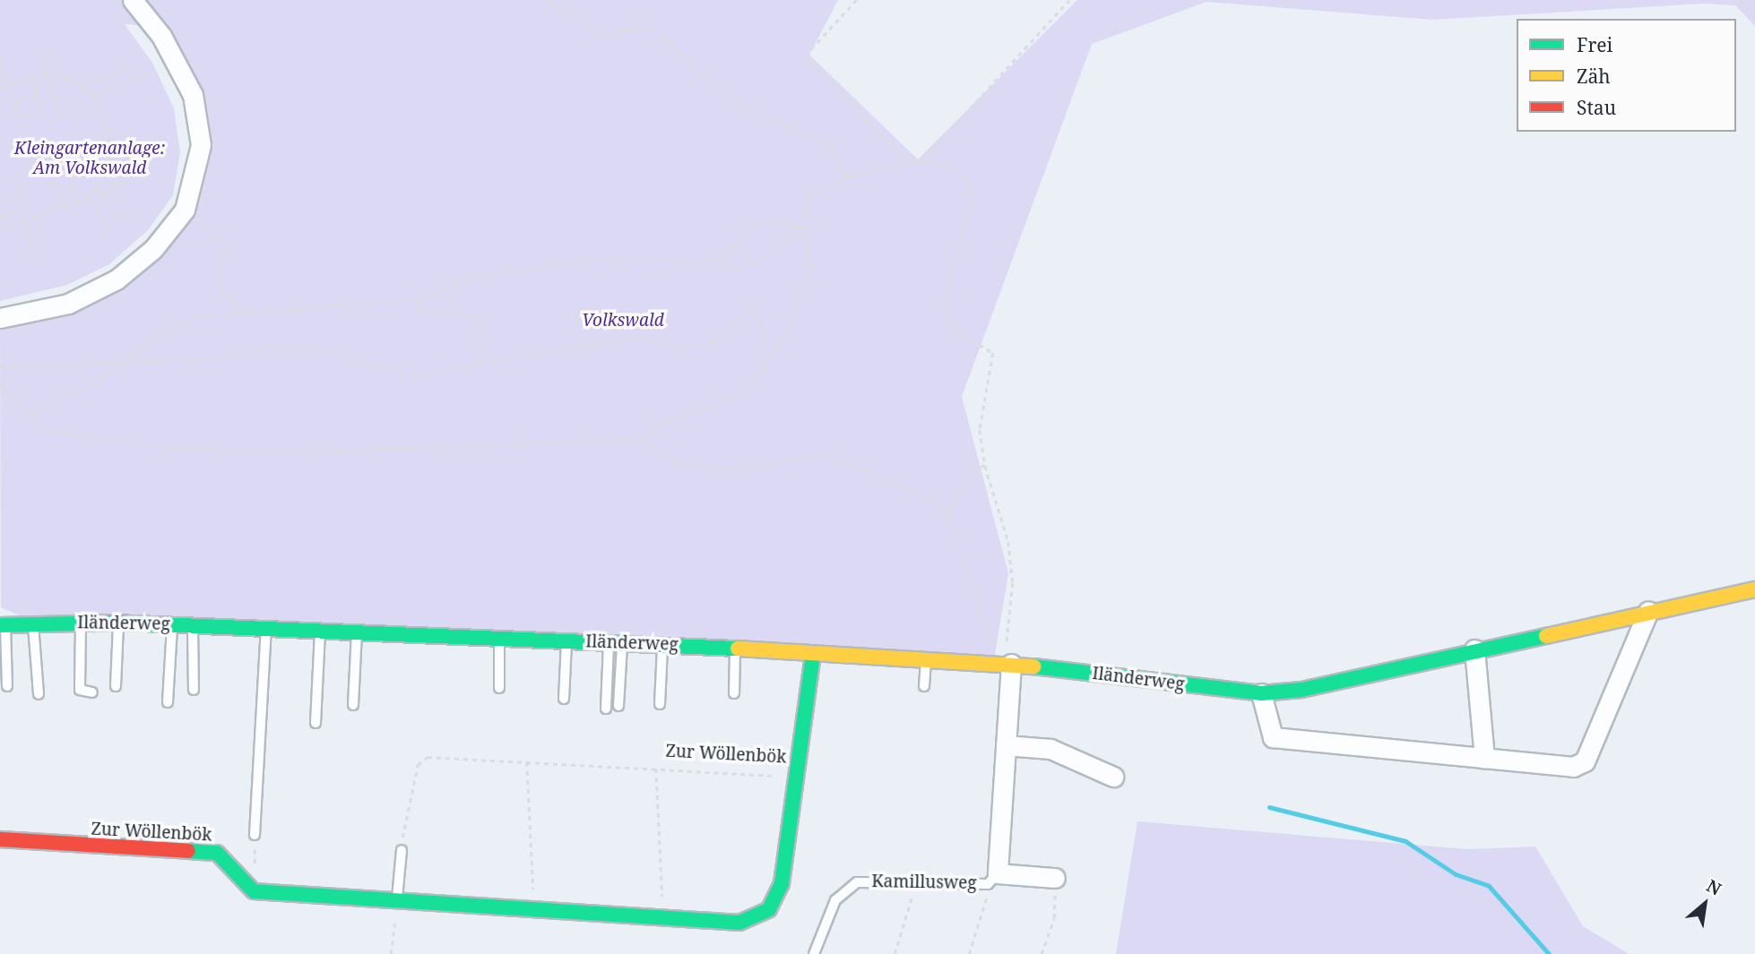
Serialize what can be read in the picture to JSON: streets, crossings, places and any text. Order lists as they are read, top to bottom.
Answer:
{
  "streets": {
    "street": ["Iländerweg", "Zur Wöllenbök"],
    "lane": ["Kamillusweg"]
  },
  "crossings": [
    ["Iländerweg", "Zur Wöllenbök"]
  ],
  "parks": ["Kleingartenanlage: Am Volkswald", "Volkswald"],
  "legend": ["Frei", "Zäh", "Stau"],
  "north": "top right"
}
